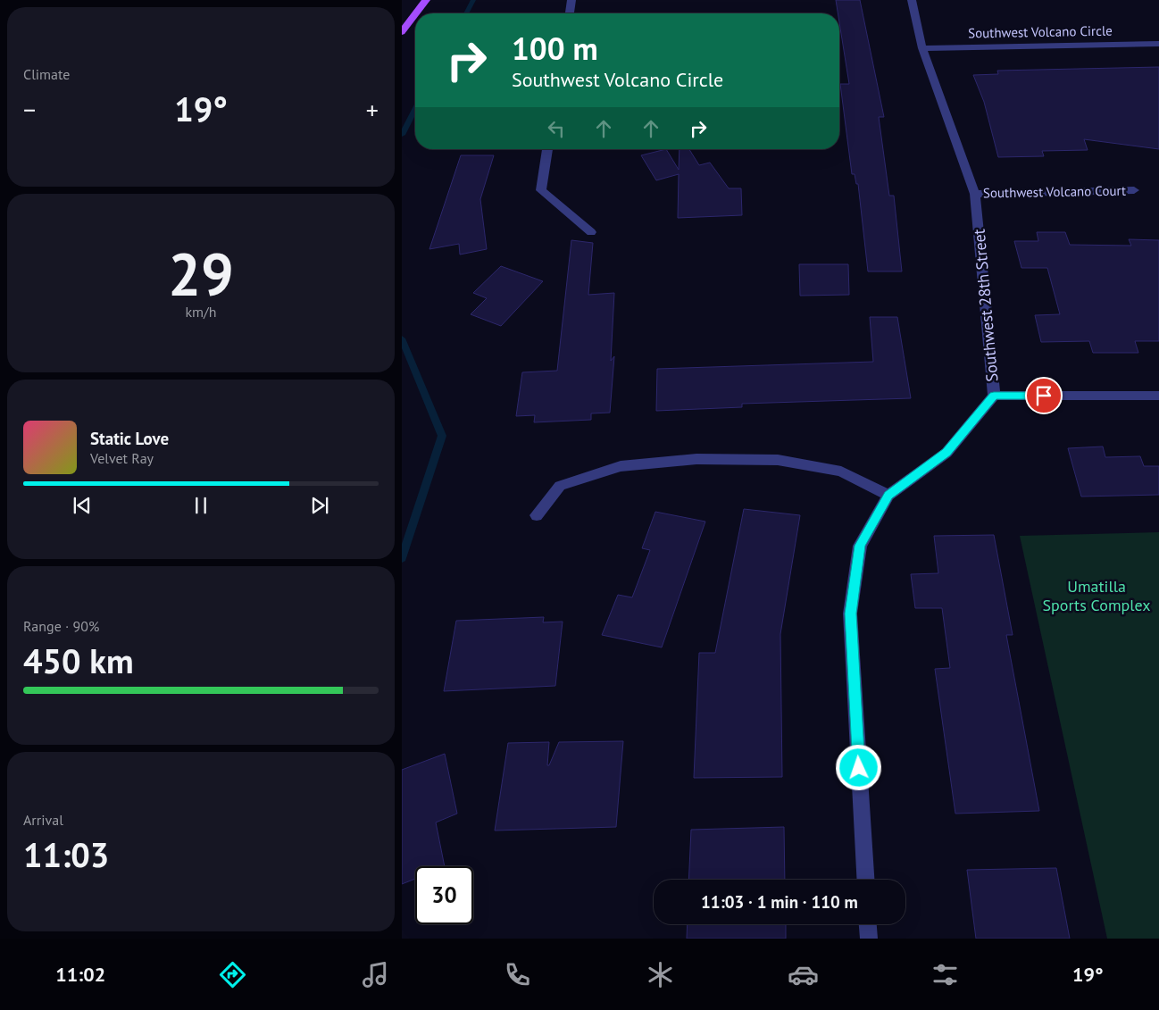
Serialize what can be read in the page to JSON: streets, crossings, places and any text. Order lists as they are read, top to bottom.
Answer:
{
  "streets": {
    "street": ["Southwest Volcano Circle", "Southwest Volcano Court", "Southwest 28th Street"]
  },
  "crossings": [
    ["Southwest Volcano Circle", "Southwest 28th Street"],
    ["Southwest Volcano Court", "Southwest 28th Street"]
  ],
  "parks": ["Umatilla Sports Complex"],
  "page": {
    "tile": [
      "Climate",
      ["29", "km/h"],
      ["Range · 90%", "450 km"],
      ["Arrival", "11:03"]
    ],
    "turn": ["100 m", "Southwest Volcano Circle"],
    "heat": ["−", "19°", "+"],
    "song": ["Static Love", "Velvet Ray"],
    "limit": "30",
    "trip": "11:03 · 1 min · 110 m",
    "tabs": ["11:02", "19°"]
  }
}
